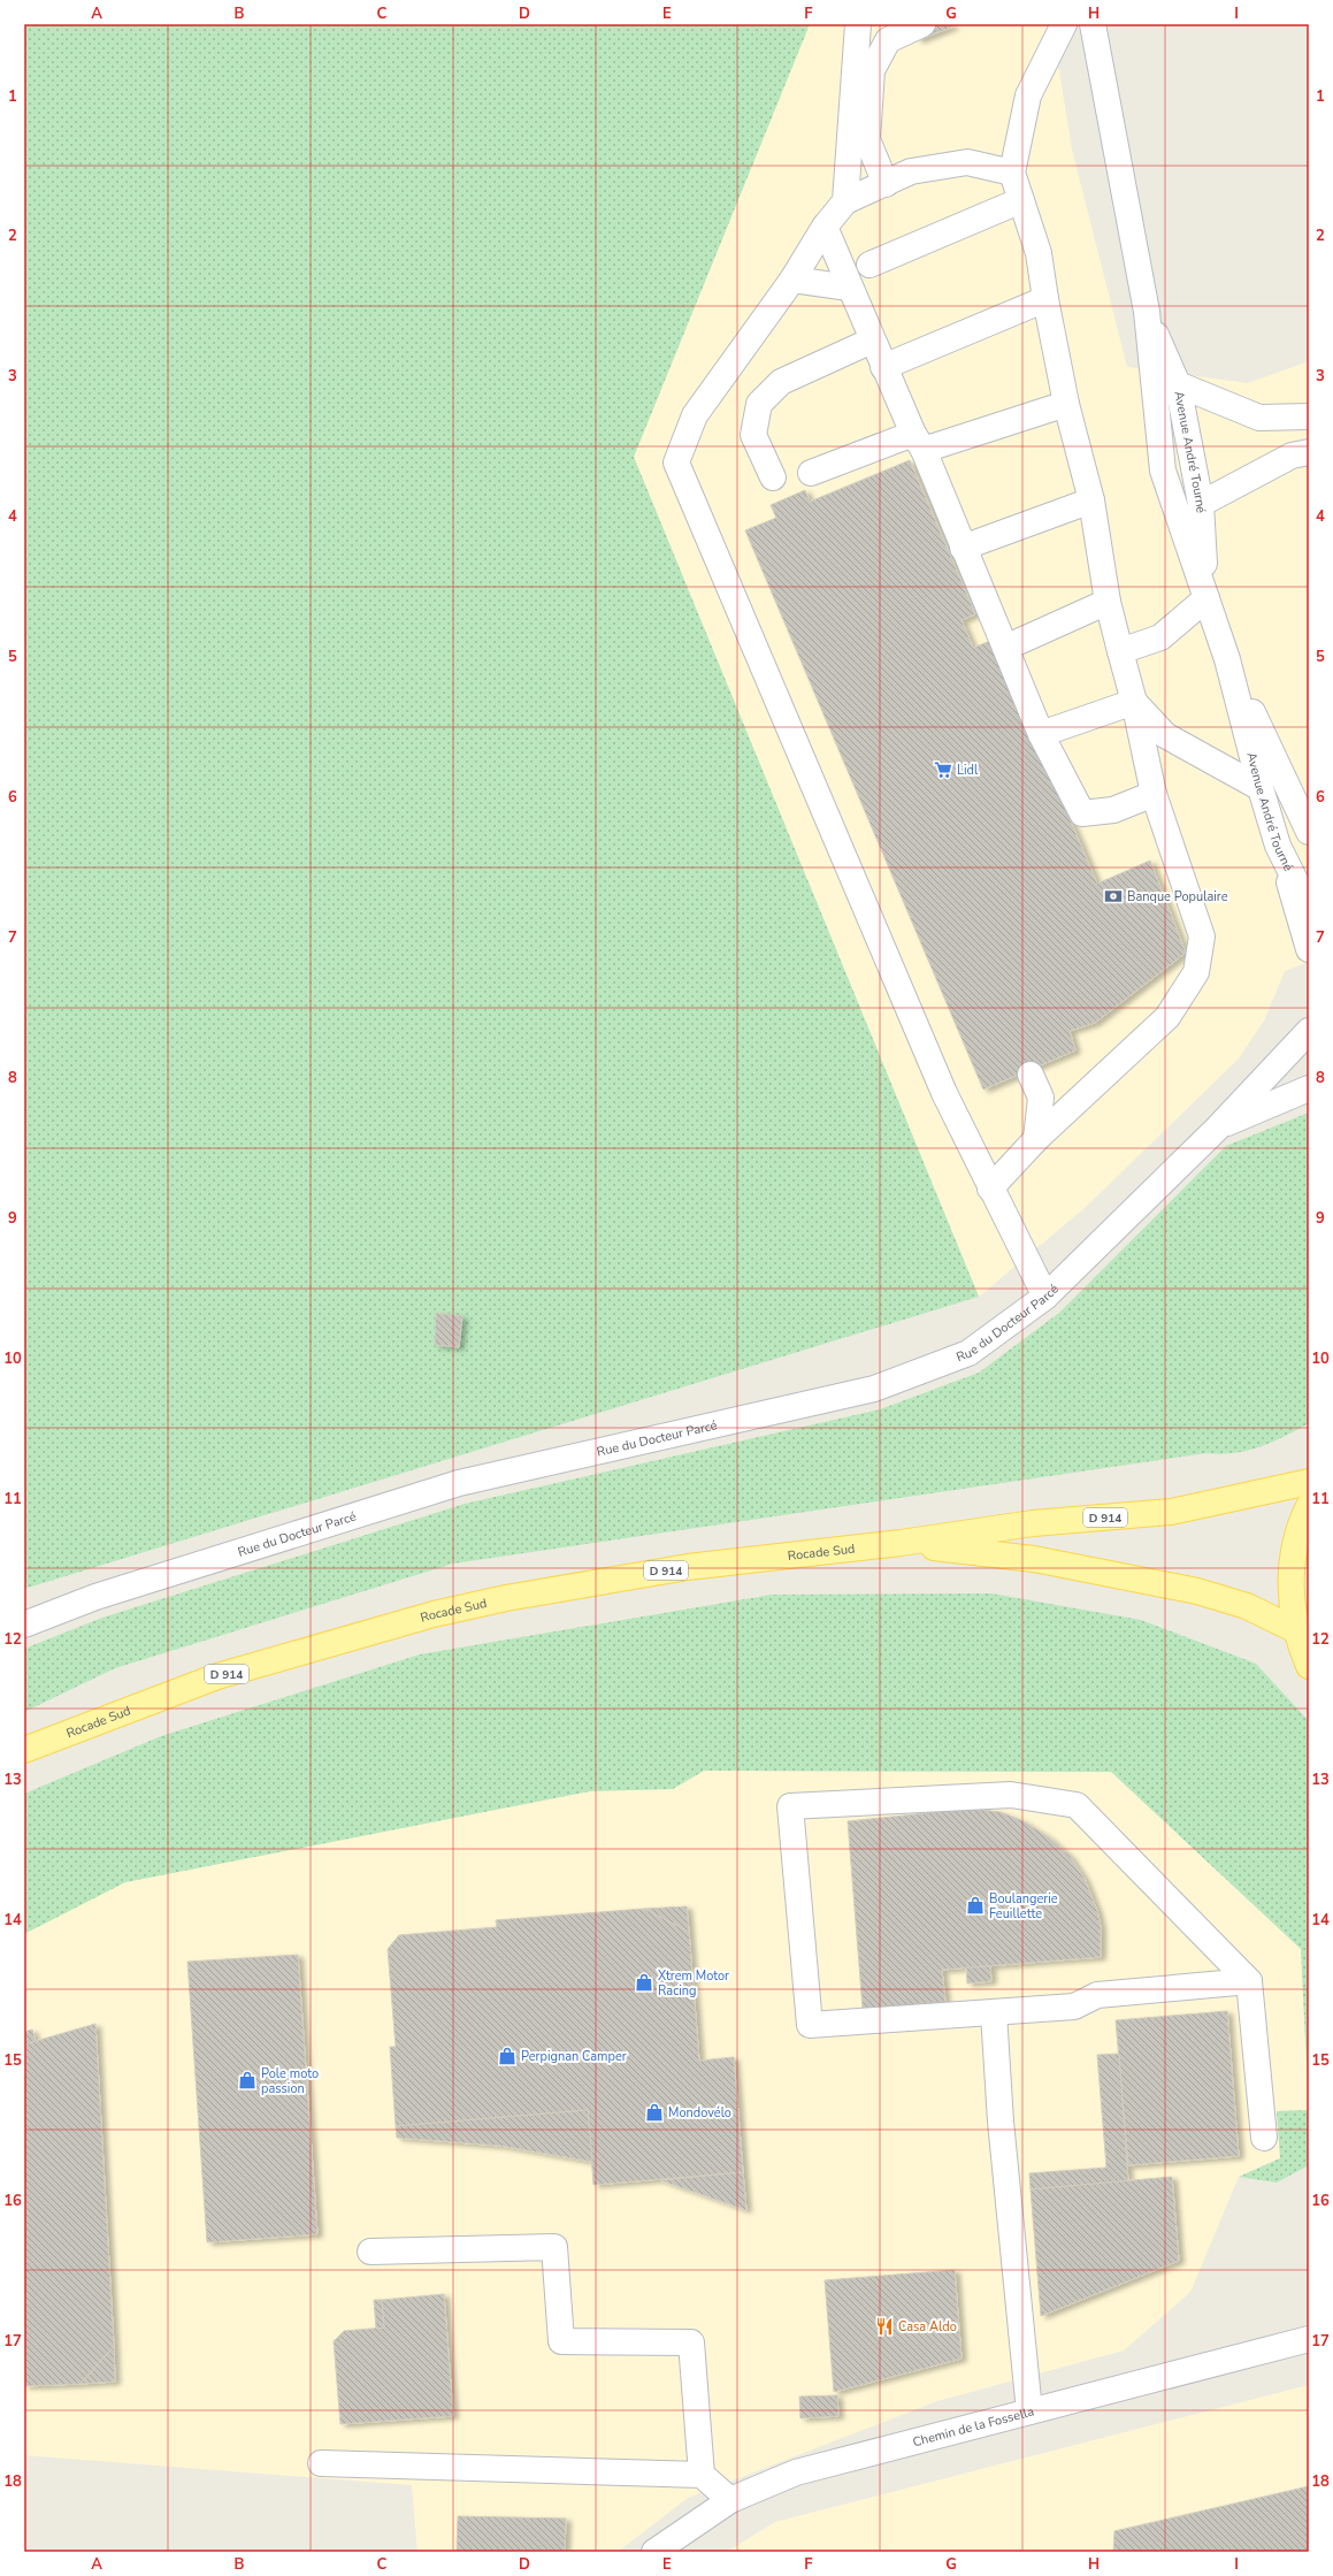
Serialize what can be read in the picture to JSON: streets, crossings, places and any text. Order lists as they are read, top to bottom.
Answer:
{
  "streets": {
    "main road": ["D 914", "Rocade Sud"],
    "street": ["Avenue André Tourné", "Rue du Docteur Parcé", "Chemin de la Fossella"]
  },
  "crossings": [
    ["D 914", "Rocade Sud"]
  ],
  "places": {
    "supermarket": ["Lidl"],
    "bank": ["Banque Populaire"],
    "shop": [
      "Boulangerie Feuillette",
      "Xtrem Motor Racing",
      "Perpignan Camper",
      "Pole moto passion",
      "Mondovélo"
    ],
    "restaurant": ["Casa Aldo"]
  },
  "grid": {
    "columns": [
      "A",
      "B",
      "C",
      "D",
      "E",
      "F",
      "G",
      "H",
      "I"
    ],
    "rows": [
      "1",
      "2",
      "3",
      "4",
      "5",
      "6",
      "7",
      "8",
      "9",
      "10",
      "11",
      "12",
      "13",
      "14",
      "15",
      "16",
      "17",
      "18"
    ]
  }
}
